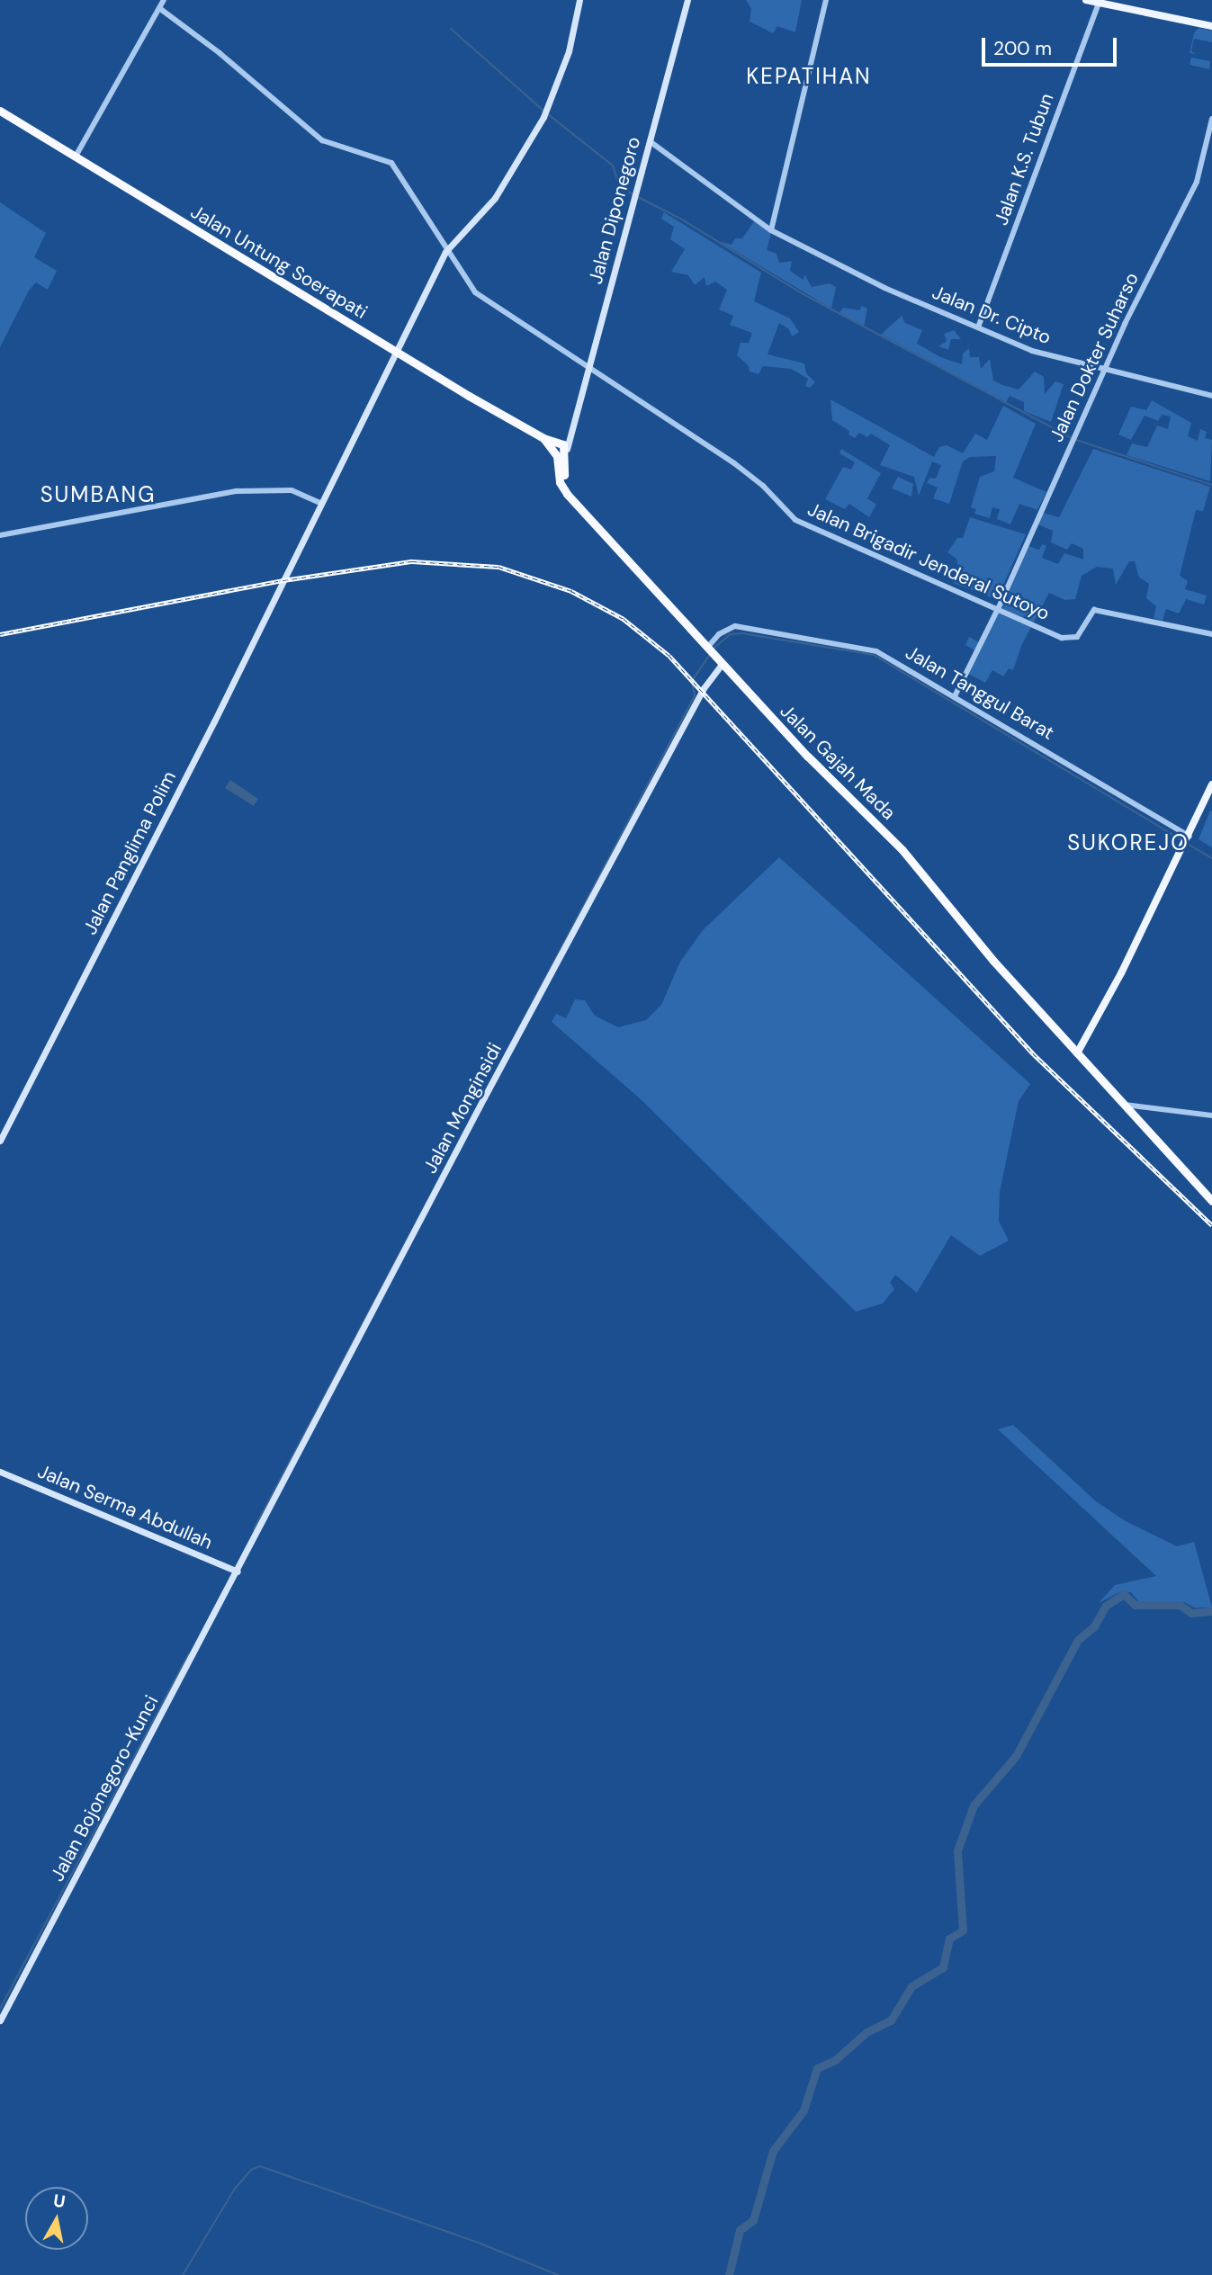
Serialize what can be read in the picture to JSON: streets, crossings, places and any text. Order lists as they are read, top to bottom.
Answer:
{
  "streets": {
    "highway": ["Jalan Untung Soerapati", "Jalan Gajah Mada"],
    "main road": [
      "Jalan Diponegoro",
      "Jalan Panglima Polim",
      "Jalan Monginsidi",
      "Jalan Serma Abdullah",
      "Jalan Bojonegoro-Kunci"
    ],
    "street": [
      "Jalan K.S. Tubun",
      "Jalan Dr. Cipto",
      "Jalan Dokter Suharso",
      "Jalan Brigadir Jenderal Sutoyo",
      "Jalan Tanggul Barat"
    ]
  },
  "crossings": [
    ["Jalan K.S. Tubun", "Jalan Dr. Cipto"],
    ["Jalan Diponegoro", "Jalan Dr. Cipto"],
    ["Jalan Diponegoro", "Jalan Brigadir Jenderal Sutoyo"],
    ["Jalan Diponegoro", "Jalan Gajah Mada"],
    ["Jalan Dr. Cipto", "Jalan Dokter Suharso"],
    ["Jalan Dokter Suharso", "Jalan Brigadir Jenderal Sutoyo"],
    ["Jalan Dokter Suharso", "Jalan Tanggul Barat"],
    ["Jalan Tanggul Barat", "Jalan Gajah Mada"],
    ["Jalan Gajah Mada", "Jalan Monginsidi"],
    ["Jalan Monginsidi", "Jalan Serma Abdullah"],
    ["Jalan Monginsidi", "Jalan Bojonegoro-Kunci"],
    ["Jalan Serma Abdullah", "Jalan Bojonegoro-Kunci"]
  ],
  "districts": ["KEPATIHAN", "SUMBANG", "SUKOREJO"],
  "scale_bar": "200 m",
  "north": "top"
}
